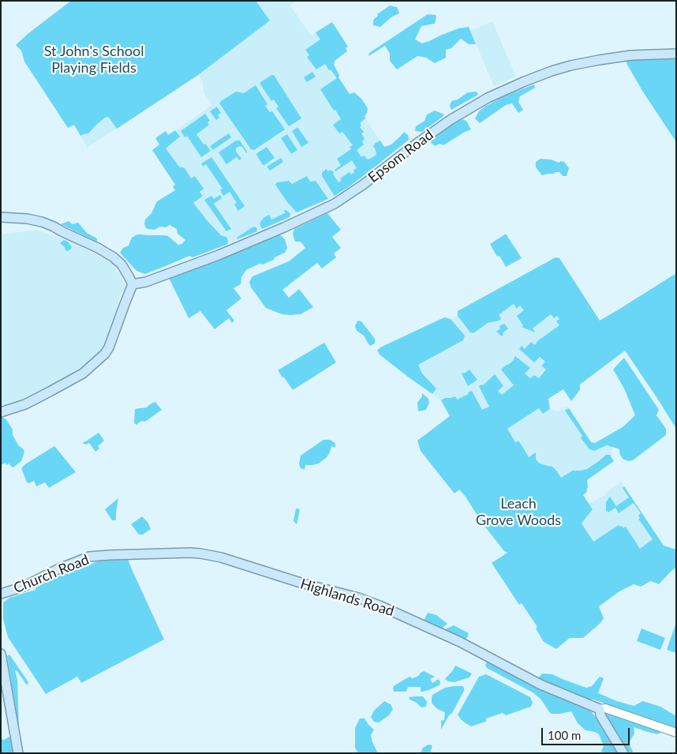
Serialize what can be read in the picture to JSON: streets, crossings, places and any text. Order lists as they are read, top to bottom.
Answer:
{
  "streets": {
    "main road": ["Epsom Road", "Church Road", "Highlands Road"]
  },
  "crossings": [
    ["Church Road", "Highlands Road"]
  ],
  "parks": ["St John's School Playing Fields", "Leach Grove Woods"],
  "scale_bar": "100 m"
}
